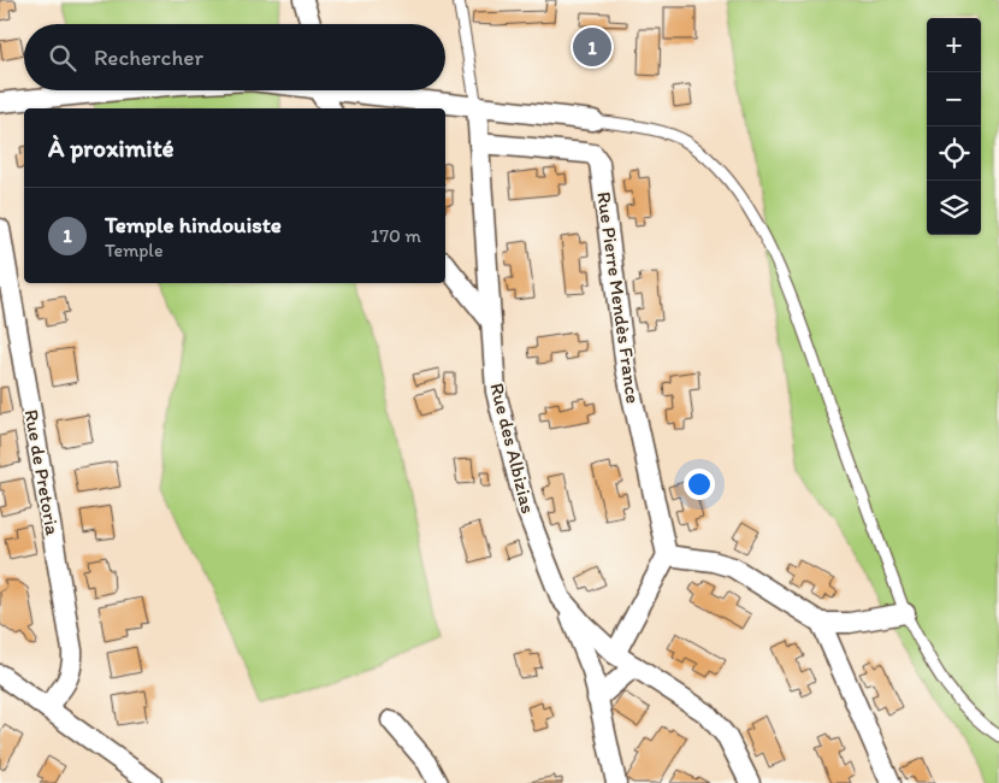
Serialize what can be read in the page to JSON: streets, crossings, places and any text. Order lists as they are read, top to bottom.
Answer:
{
  "streets": {
    "street": ["Rue Pierre Mendès France", "Rue des Albizias", "Rue de Pretoria"]
  },
  "crossings": [
    ["Rue Pierre Mendès France", "Rue des Albizias"]
  ],
  "page": {
    "map_buttons": ["+", "−"],
    "search": "Rechercher",
    "pins": "1",
    "heading": "À proximité",
    "list": [
      {
        "mark": "1",
        "name": "Temple hindouiste",
        "note": "Temple",
        "value": "170 m"
      }
    ]
  }
}
